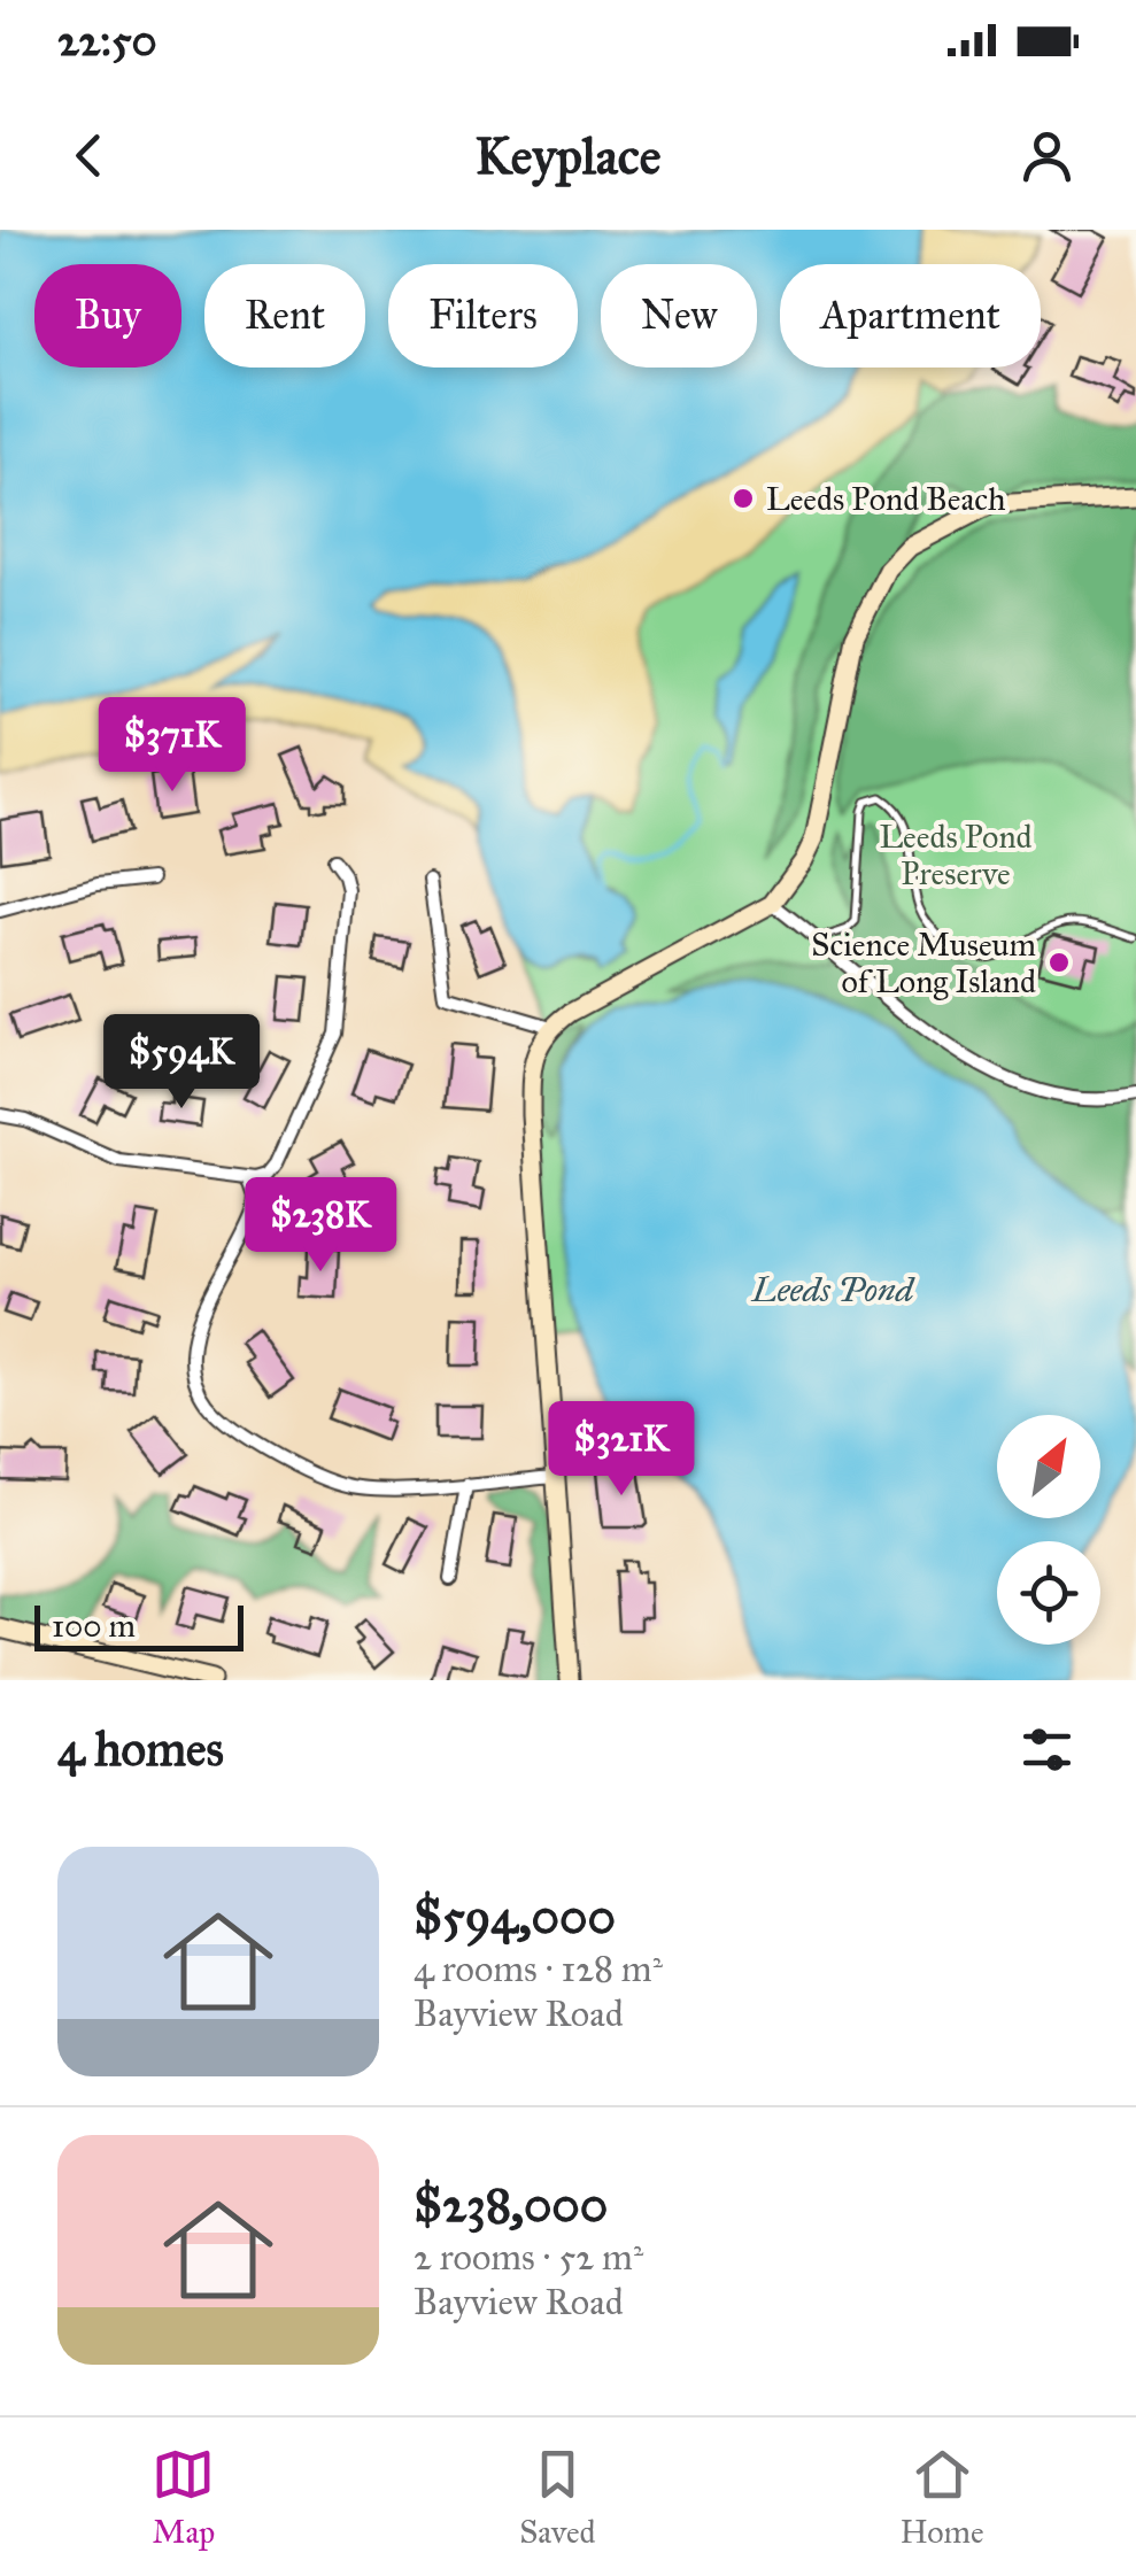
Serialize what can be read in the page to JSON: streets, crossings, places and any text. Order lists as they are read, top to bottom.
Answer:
{
  "water": ["Leeds Pond"],
  "parks": ["Leeds Pond Preserve"],
  "places": ["Leeds Pond Beach", "Science Museum of Long Island"],
  "scale_bar": "100 m",
  "north": "top right",
  "page": {
    "status": "22:50",
    "header": "Keyplace",
    "chip": [
      "Buy",
      "Rent",
      "Filters",
      "New",
      "Apartment"
    ],
    "price": [
      "$371K",
      "$594K",
      "$238K",
      "$321K"
    ],
    "scale": "100 m",
    "heading": "4 homes",
    "list": [
      {
        "name": "$594,000",
        "note": "4 rooms · 128 m² · Bayview Road"
      },
      {
        "name": "$238,000",
        "note": "2 rooms · 52 m² · Bayview Road"
      }
    ],
    "tabs": ["Map", "Saved", "Home"]
  }
}
